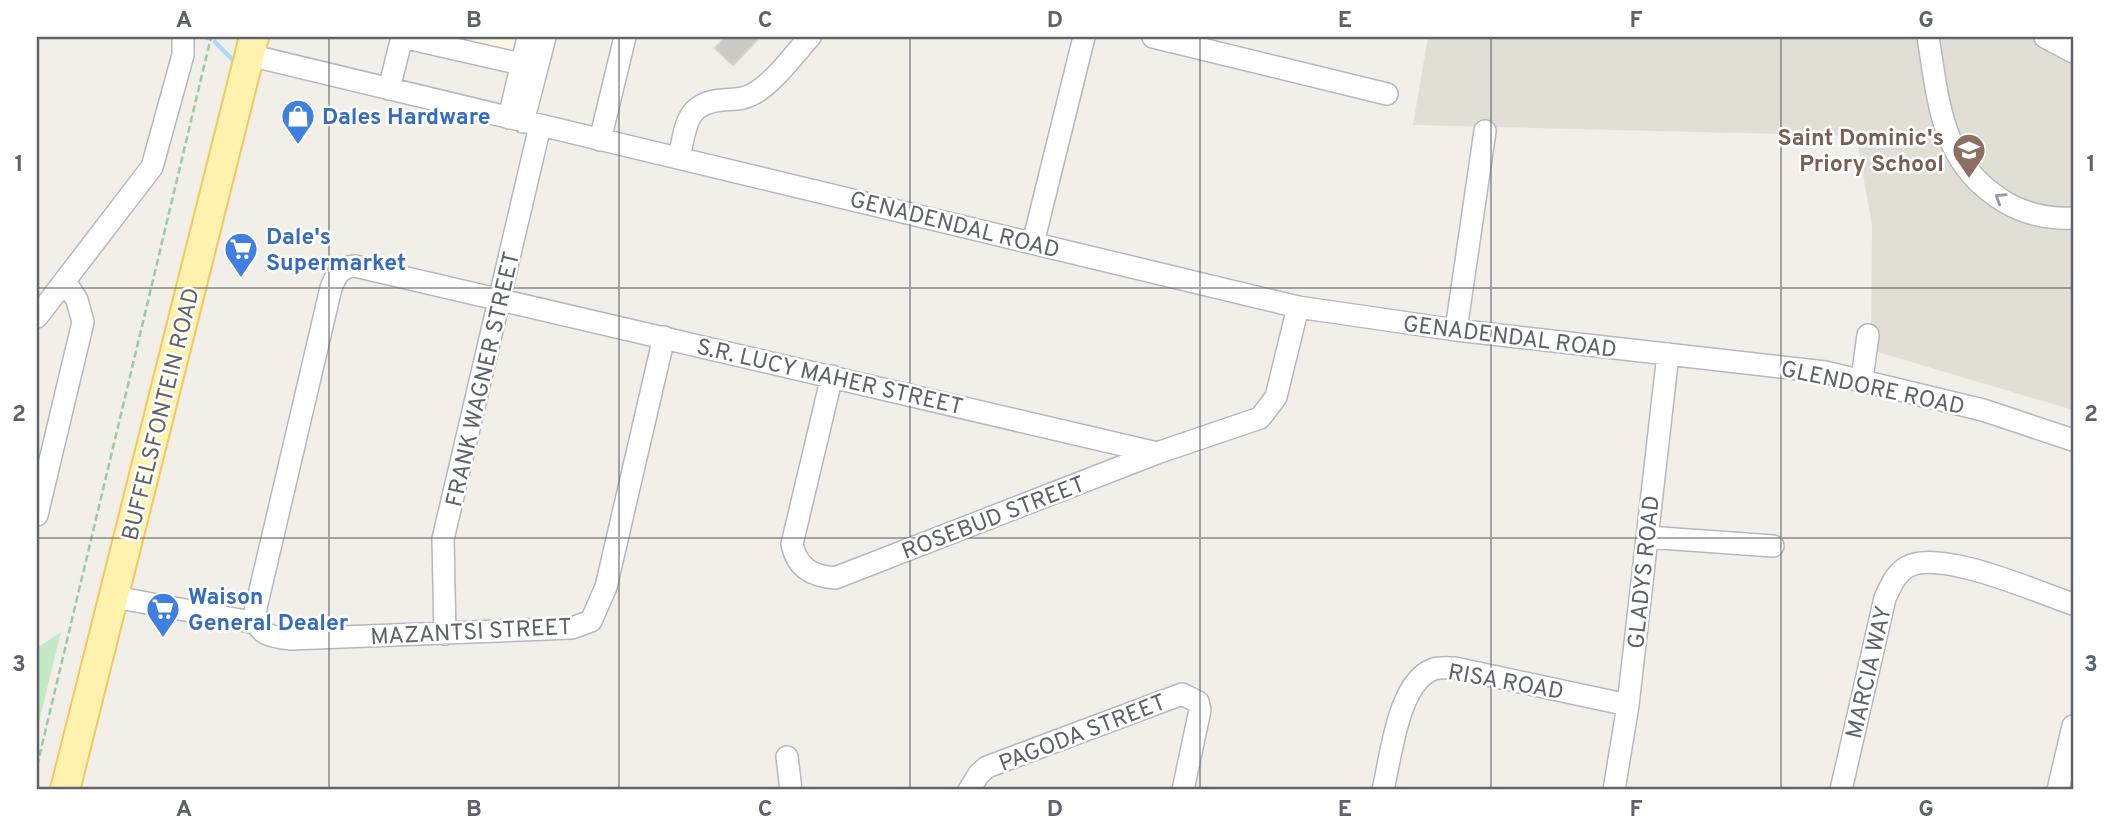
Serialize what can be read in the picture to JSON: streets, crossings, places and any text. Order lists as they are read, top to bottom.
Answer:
{
  "streets": {
    "main road": ["BUFFELSFONTEIN ROAD"],
    "street": [
      "GENADENDAL ROAD",
      "S.R. LUCY MAHER STREET",
      "FRANK WAGNER STREET",
      "GLENDORE ROAD",
      "ROSEBUD STREET",
      "GLADYS ROAD",
      "MAZANTSI STREET",
      "MARCIA WAY",
      "RISA ROAD",
      "PAGODA STREET"
    ]
  },
  "crossings": [
    ["GENADENDAL ROAD", "FRANK WAGNER STREET"],
    ["GENADENDAL ROAD", "GLENDORE ROAD"],
    ["GENADENDAL ROAD", "BUFFELSFONTEIN ROAD"],
    ["GENADENDAL ROAD", "ROSEBUD STREET"],
    ["GENADENDAL ROAD", "GLADYS ROAD"],
    ["S.R. LUCY MAHER STREET", "FRANK WAGNER STREET"],
    ["S.R. LUCY MAHER STREET", "ROSEBUD STREET"],
    ["S.R. LUCY MAHER STREET", "MAZANTSI STREET"],
    ["FRANK WAGNER STREET", "MAZANTSI STREET"],
    ["GLENDORE ROAD", "GLADYS ROAD"],
    ["BUFFELSFONTEIN ROAD", "MAZANTSI STREET"],
    ["GLADYS ROAD", "RISA ROAD"]
  ],
  "places": {
    "shop": ["Dales Hardware"],
    "school or university": ["Saint Dominic's Priory School"],
    "supermarket": ["Dale's Supermarket", "Waison General Dealer"]
  },
  "grid": {
    "columns": [
      "A",
      "B",
      "C",
      "D",
      "E",
      "F",
      "G"
    ],
    "rows": ["1", "2", "3"]
  }
}
